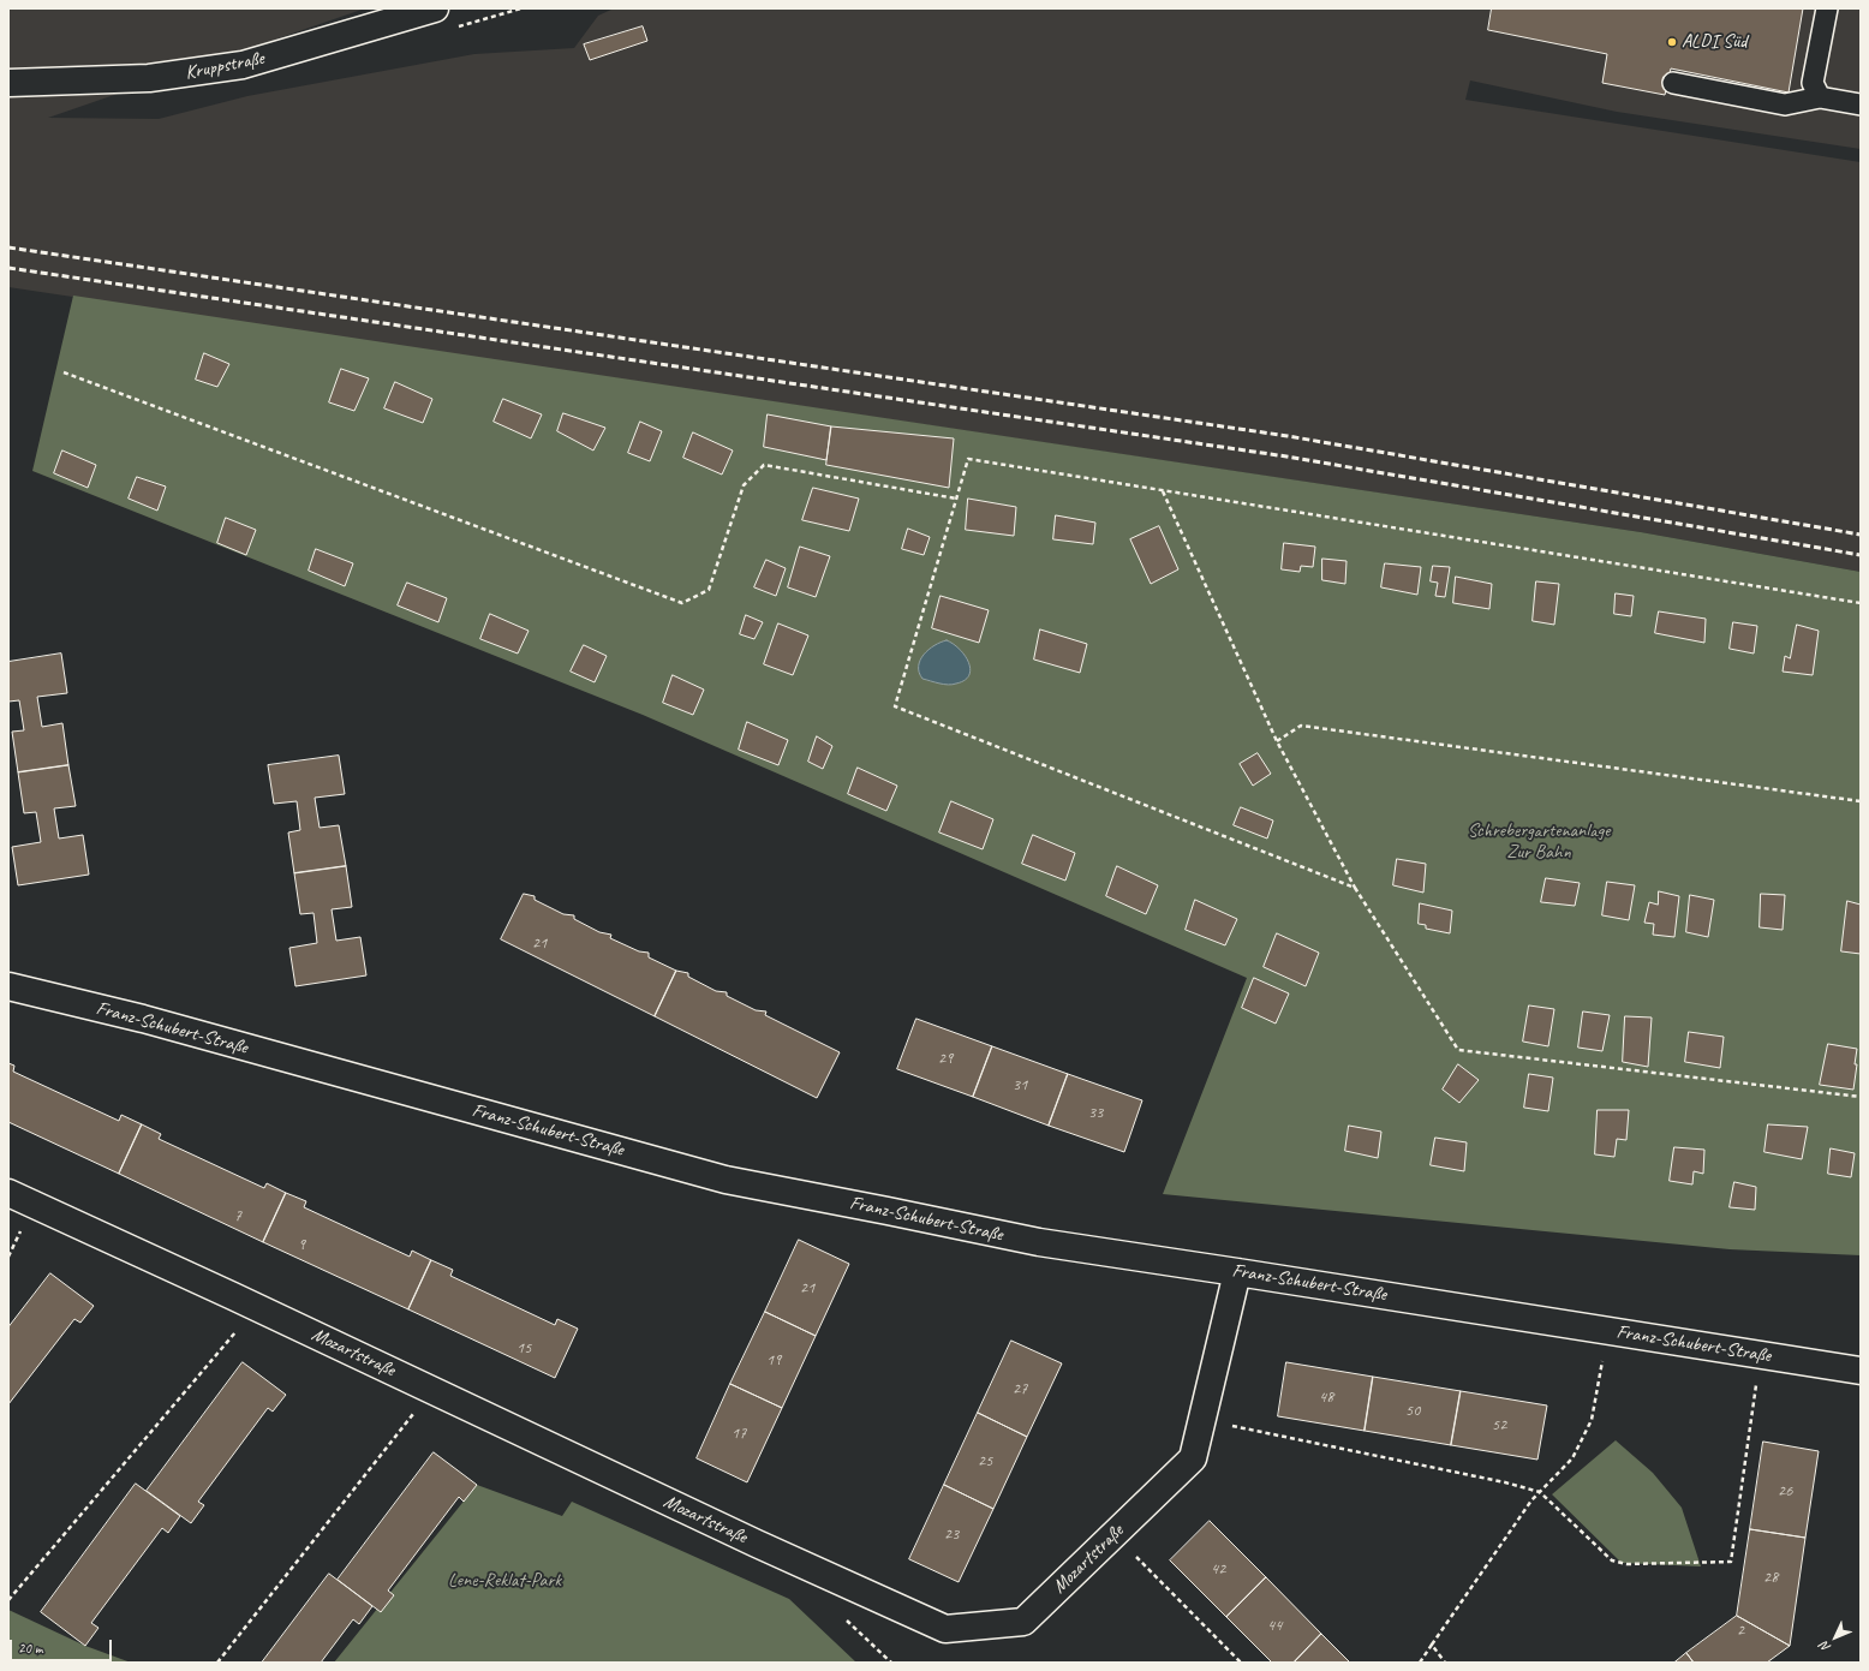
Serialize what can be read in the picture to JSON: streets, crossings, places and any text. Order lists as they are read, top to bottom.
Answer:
{
  "streets": {
    "street": ["Kruppstraße", "Franz-Schubert-Straße", "Mozartstraße"]
  },
  "crossings": [
    ["Franz-Schubert-Straße", "Mozartstraße"]
  ],
  "parks": ["Schrebergartenanlage Zur Bahn", "Lene-Reklat-Park"],
  "places": ["ALDI Süd"],
  "house_numbers": [
    "21",
    "29",
    "31",
    "33",
    "7",
    "9",
    "21",
    "15",
    "19",
    "27",
    "48",
    "50",
    "52",
    "17",
    "25",
    "26",
    "23",
    "42",
    "28",
    "44",
    "2"
  ],
  "scale_bar": "20 m",
  "north": "bottom left"
}
